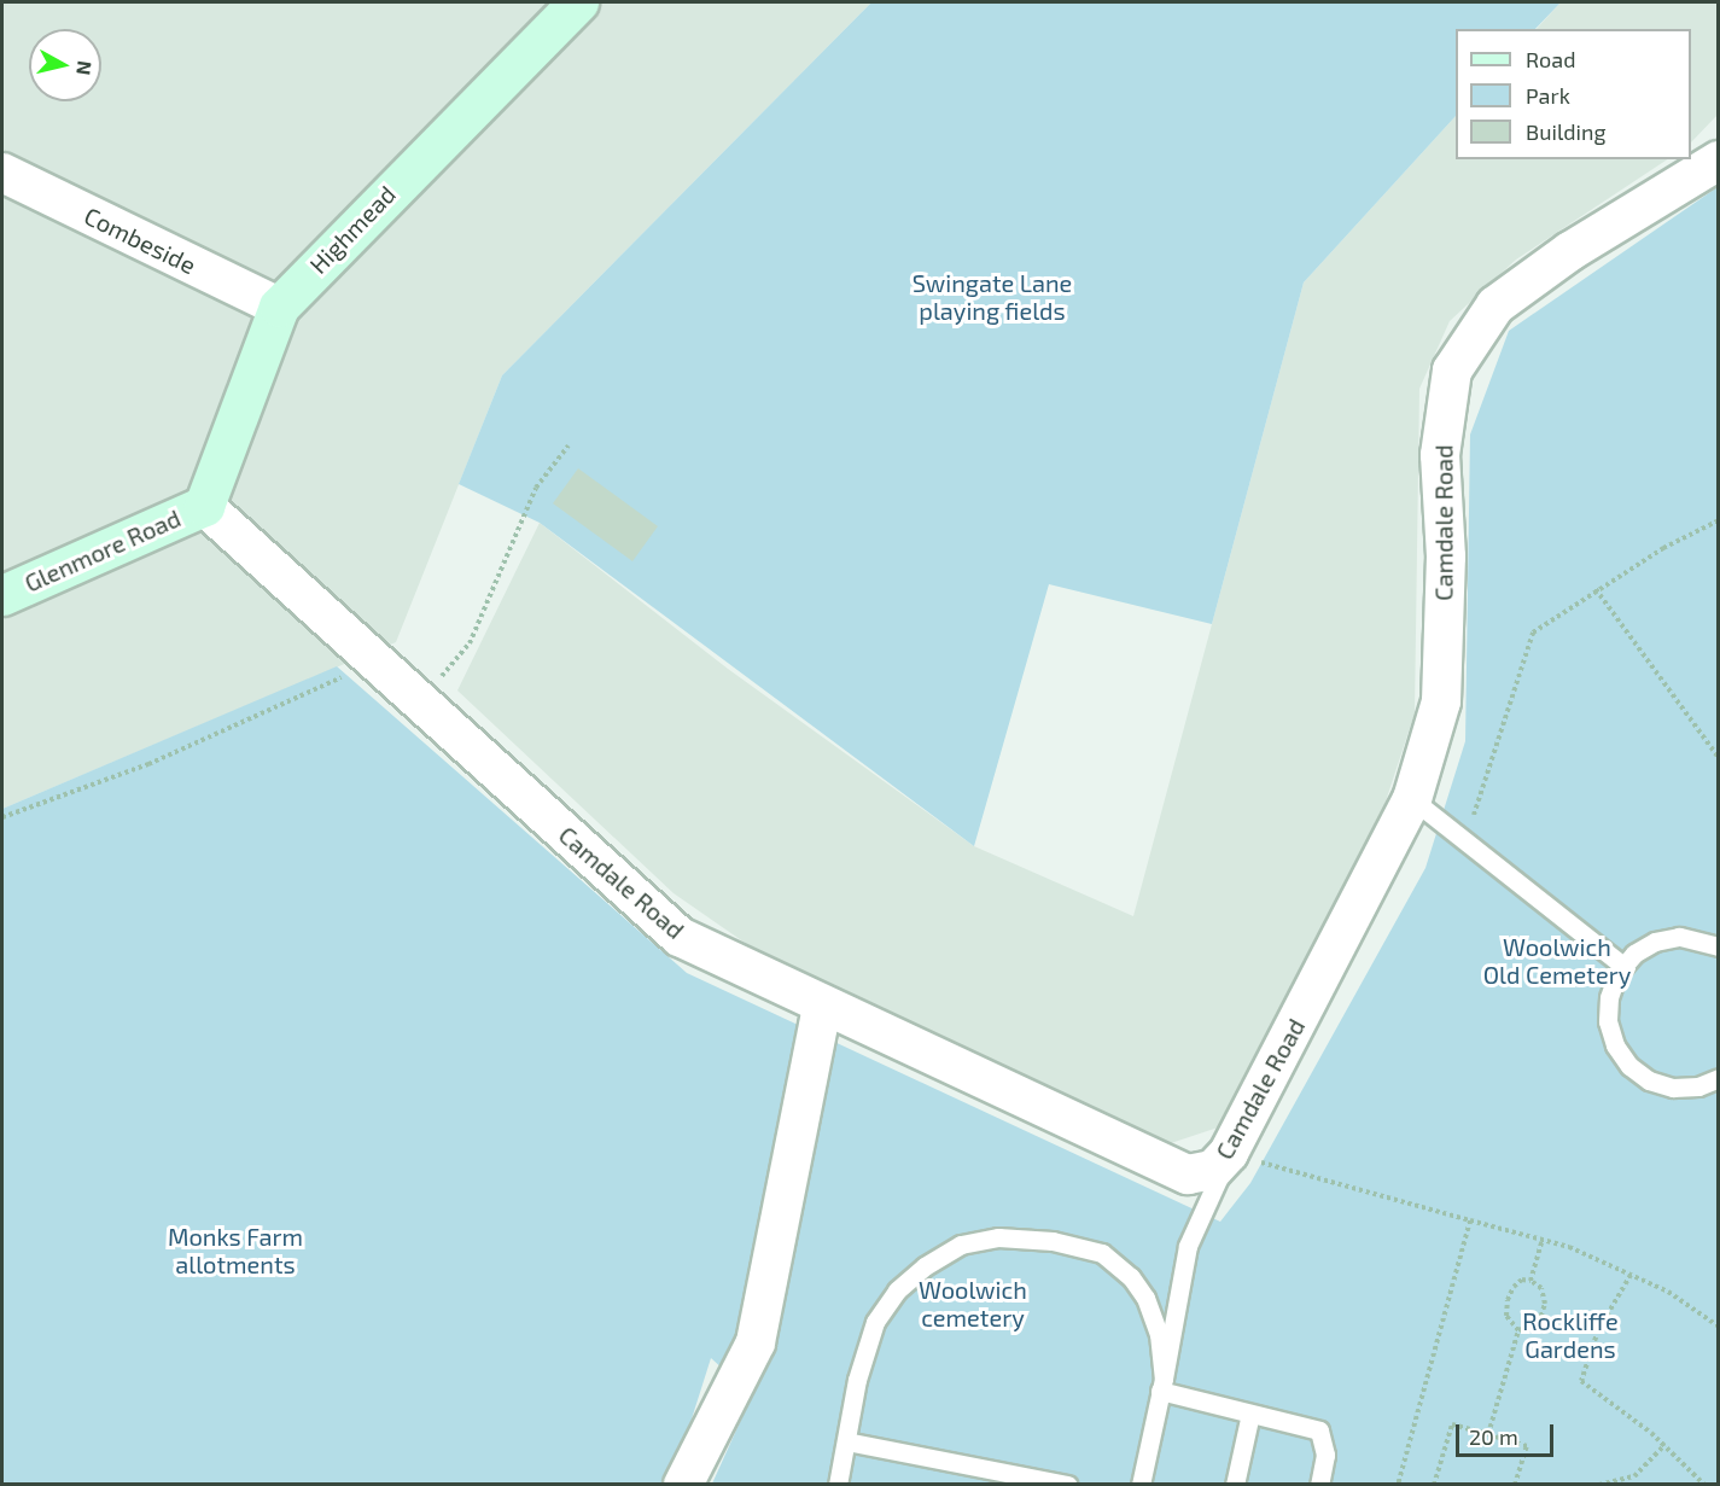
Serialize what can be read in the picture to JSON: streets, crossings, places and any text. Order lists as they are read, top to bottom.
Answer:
{
  "streets": {
    "street": [
      "Highmead",
      "Combeside",
      "Camdale Road",
      "Glenmore Road"
    ]
  },
  "crossings": [
    ["Highmead", "Combeside"],
    ["Highmead", "Camdale Road"],
    ["Highmead", "Glenmore Road"],
    ["Camdale Road", "Glenmore Road"]
  ],
  "parks": [
    "Swingate Lane playing fields",
    "Woolwich Old Cemetery",
    "Monks Farm allotments",
    "Woolwich cemetery",
    "Rockliffe Gardens"
  ],
  "legend": ["Road", "Park", "Building"],
  "scale_bar": "20 m",
  "north": "right"
}
